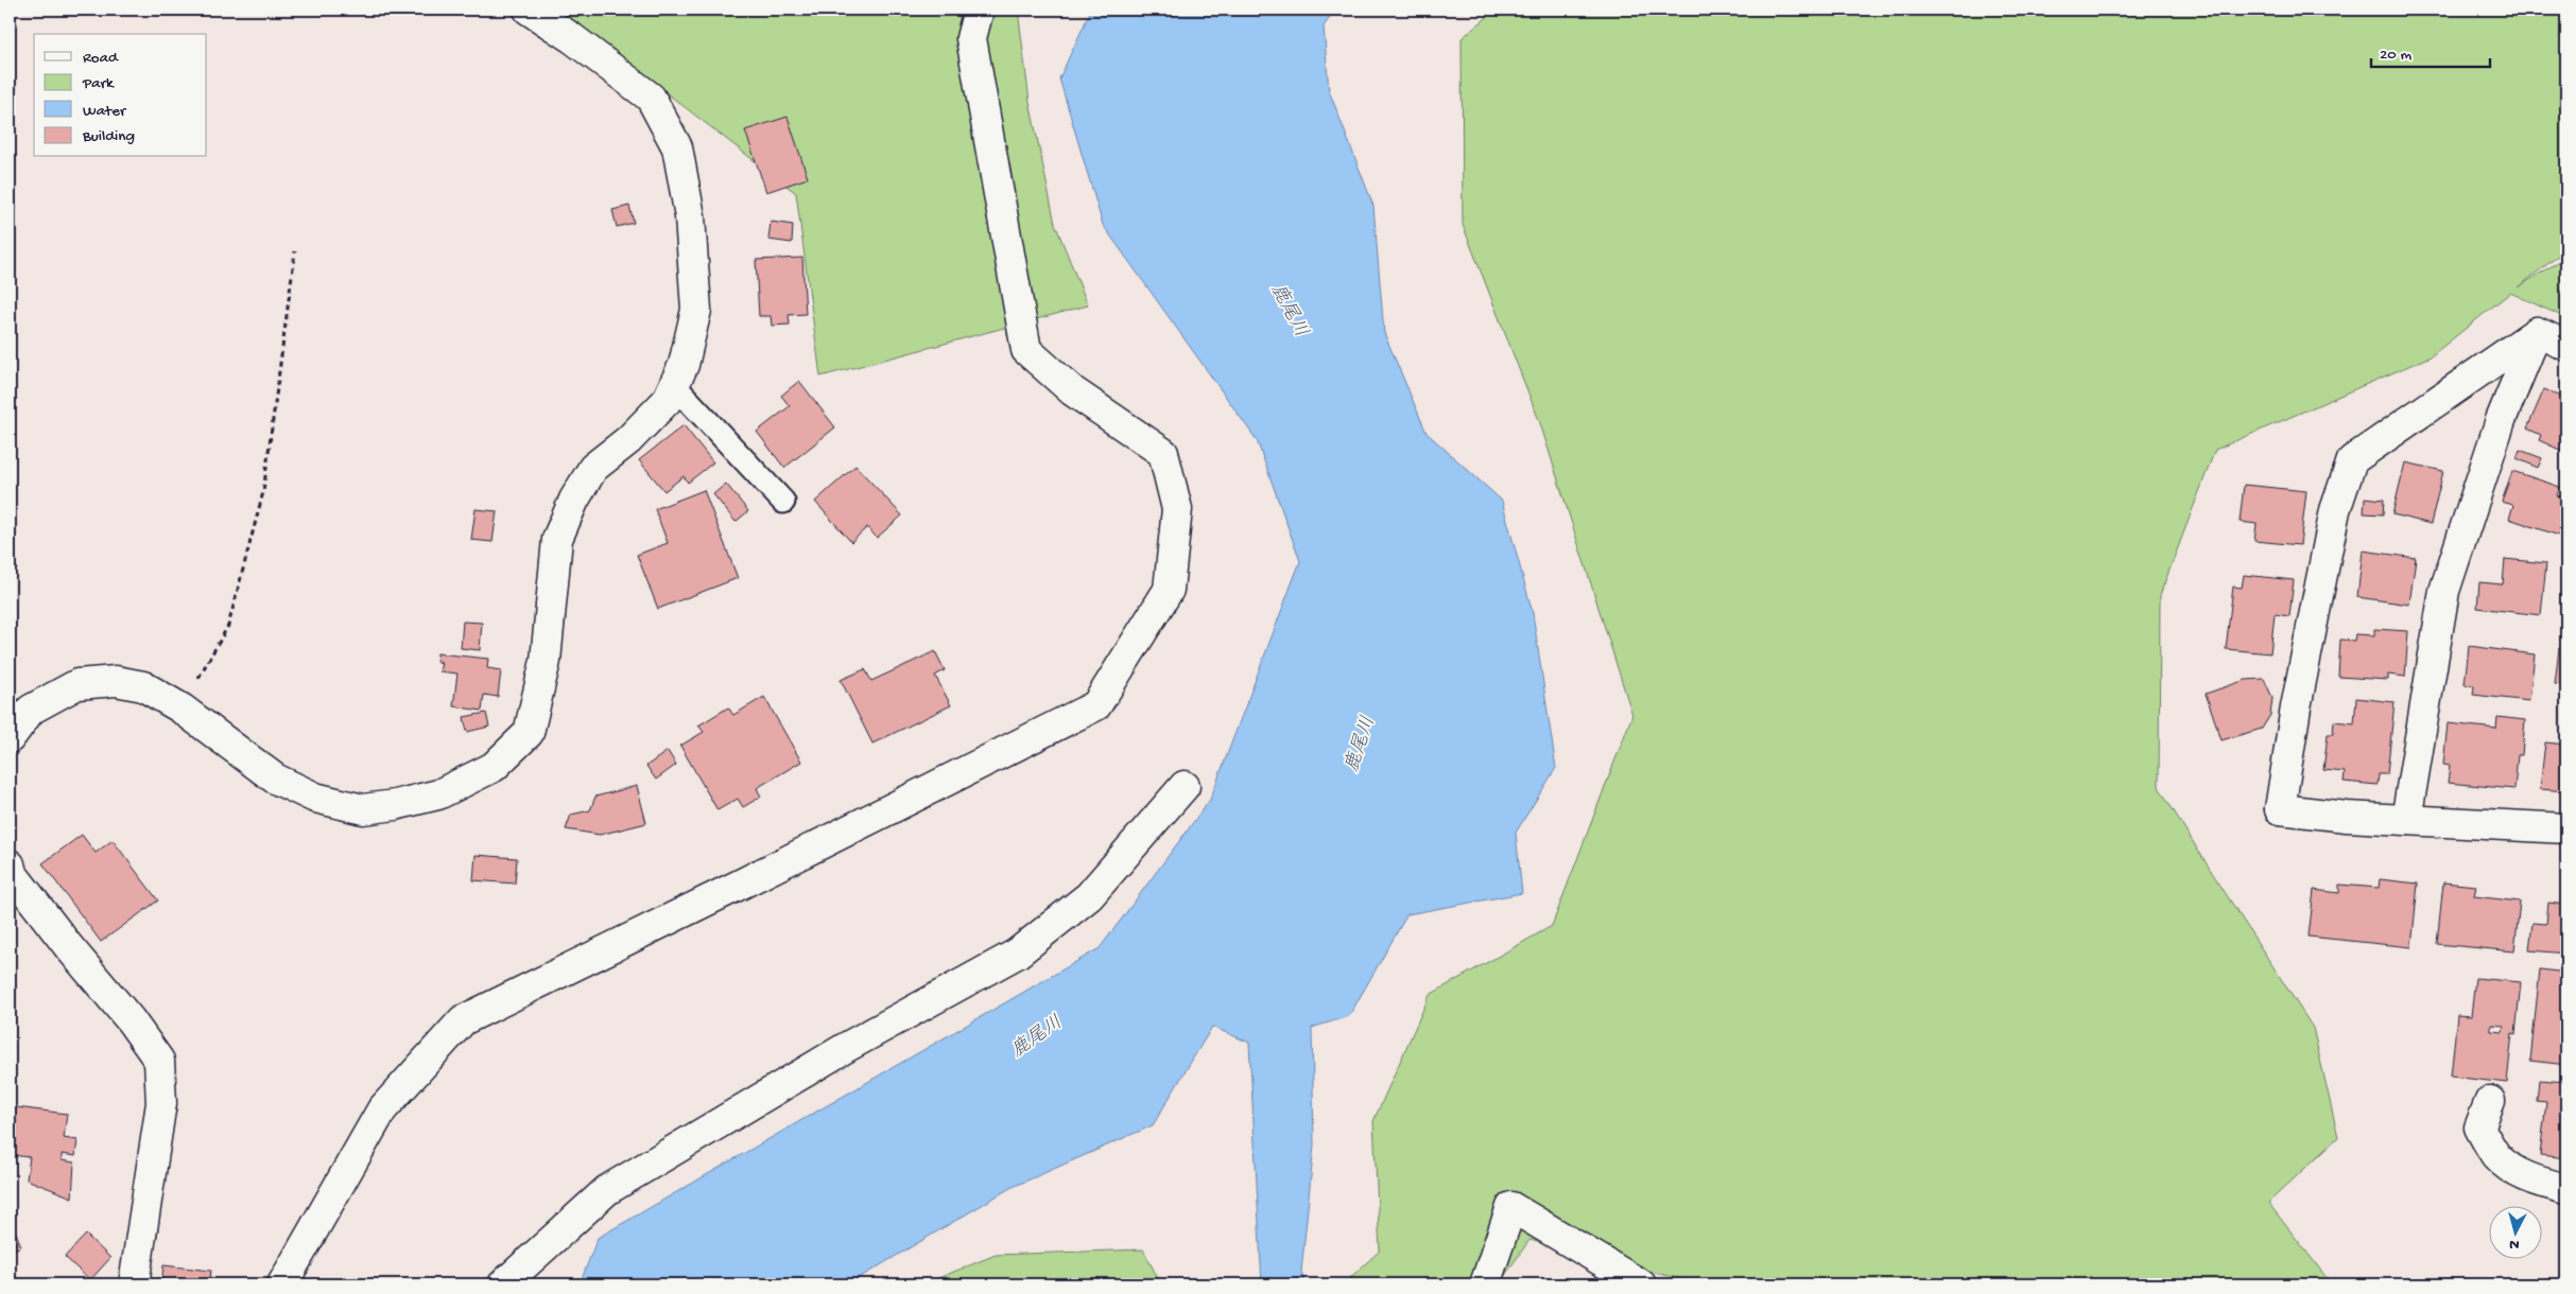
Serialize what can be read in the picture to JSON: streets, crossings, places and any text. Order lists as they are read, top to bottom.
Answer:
{
  "water": ["鹿尾川"],
  "legend": [
    "Road",
    "Park",
    "Water",
    "Building"
  ],
  "scale_bar": "20 m",
  "north": "bottom"
}
